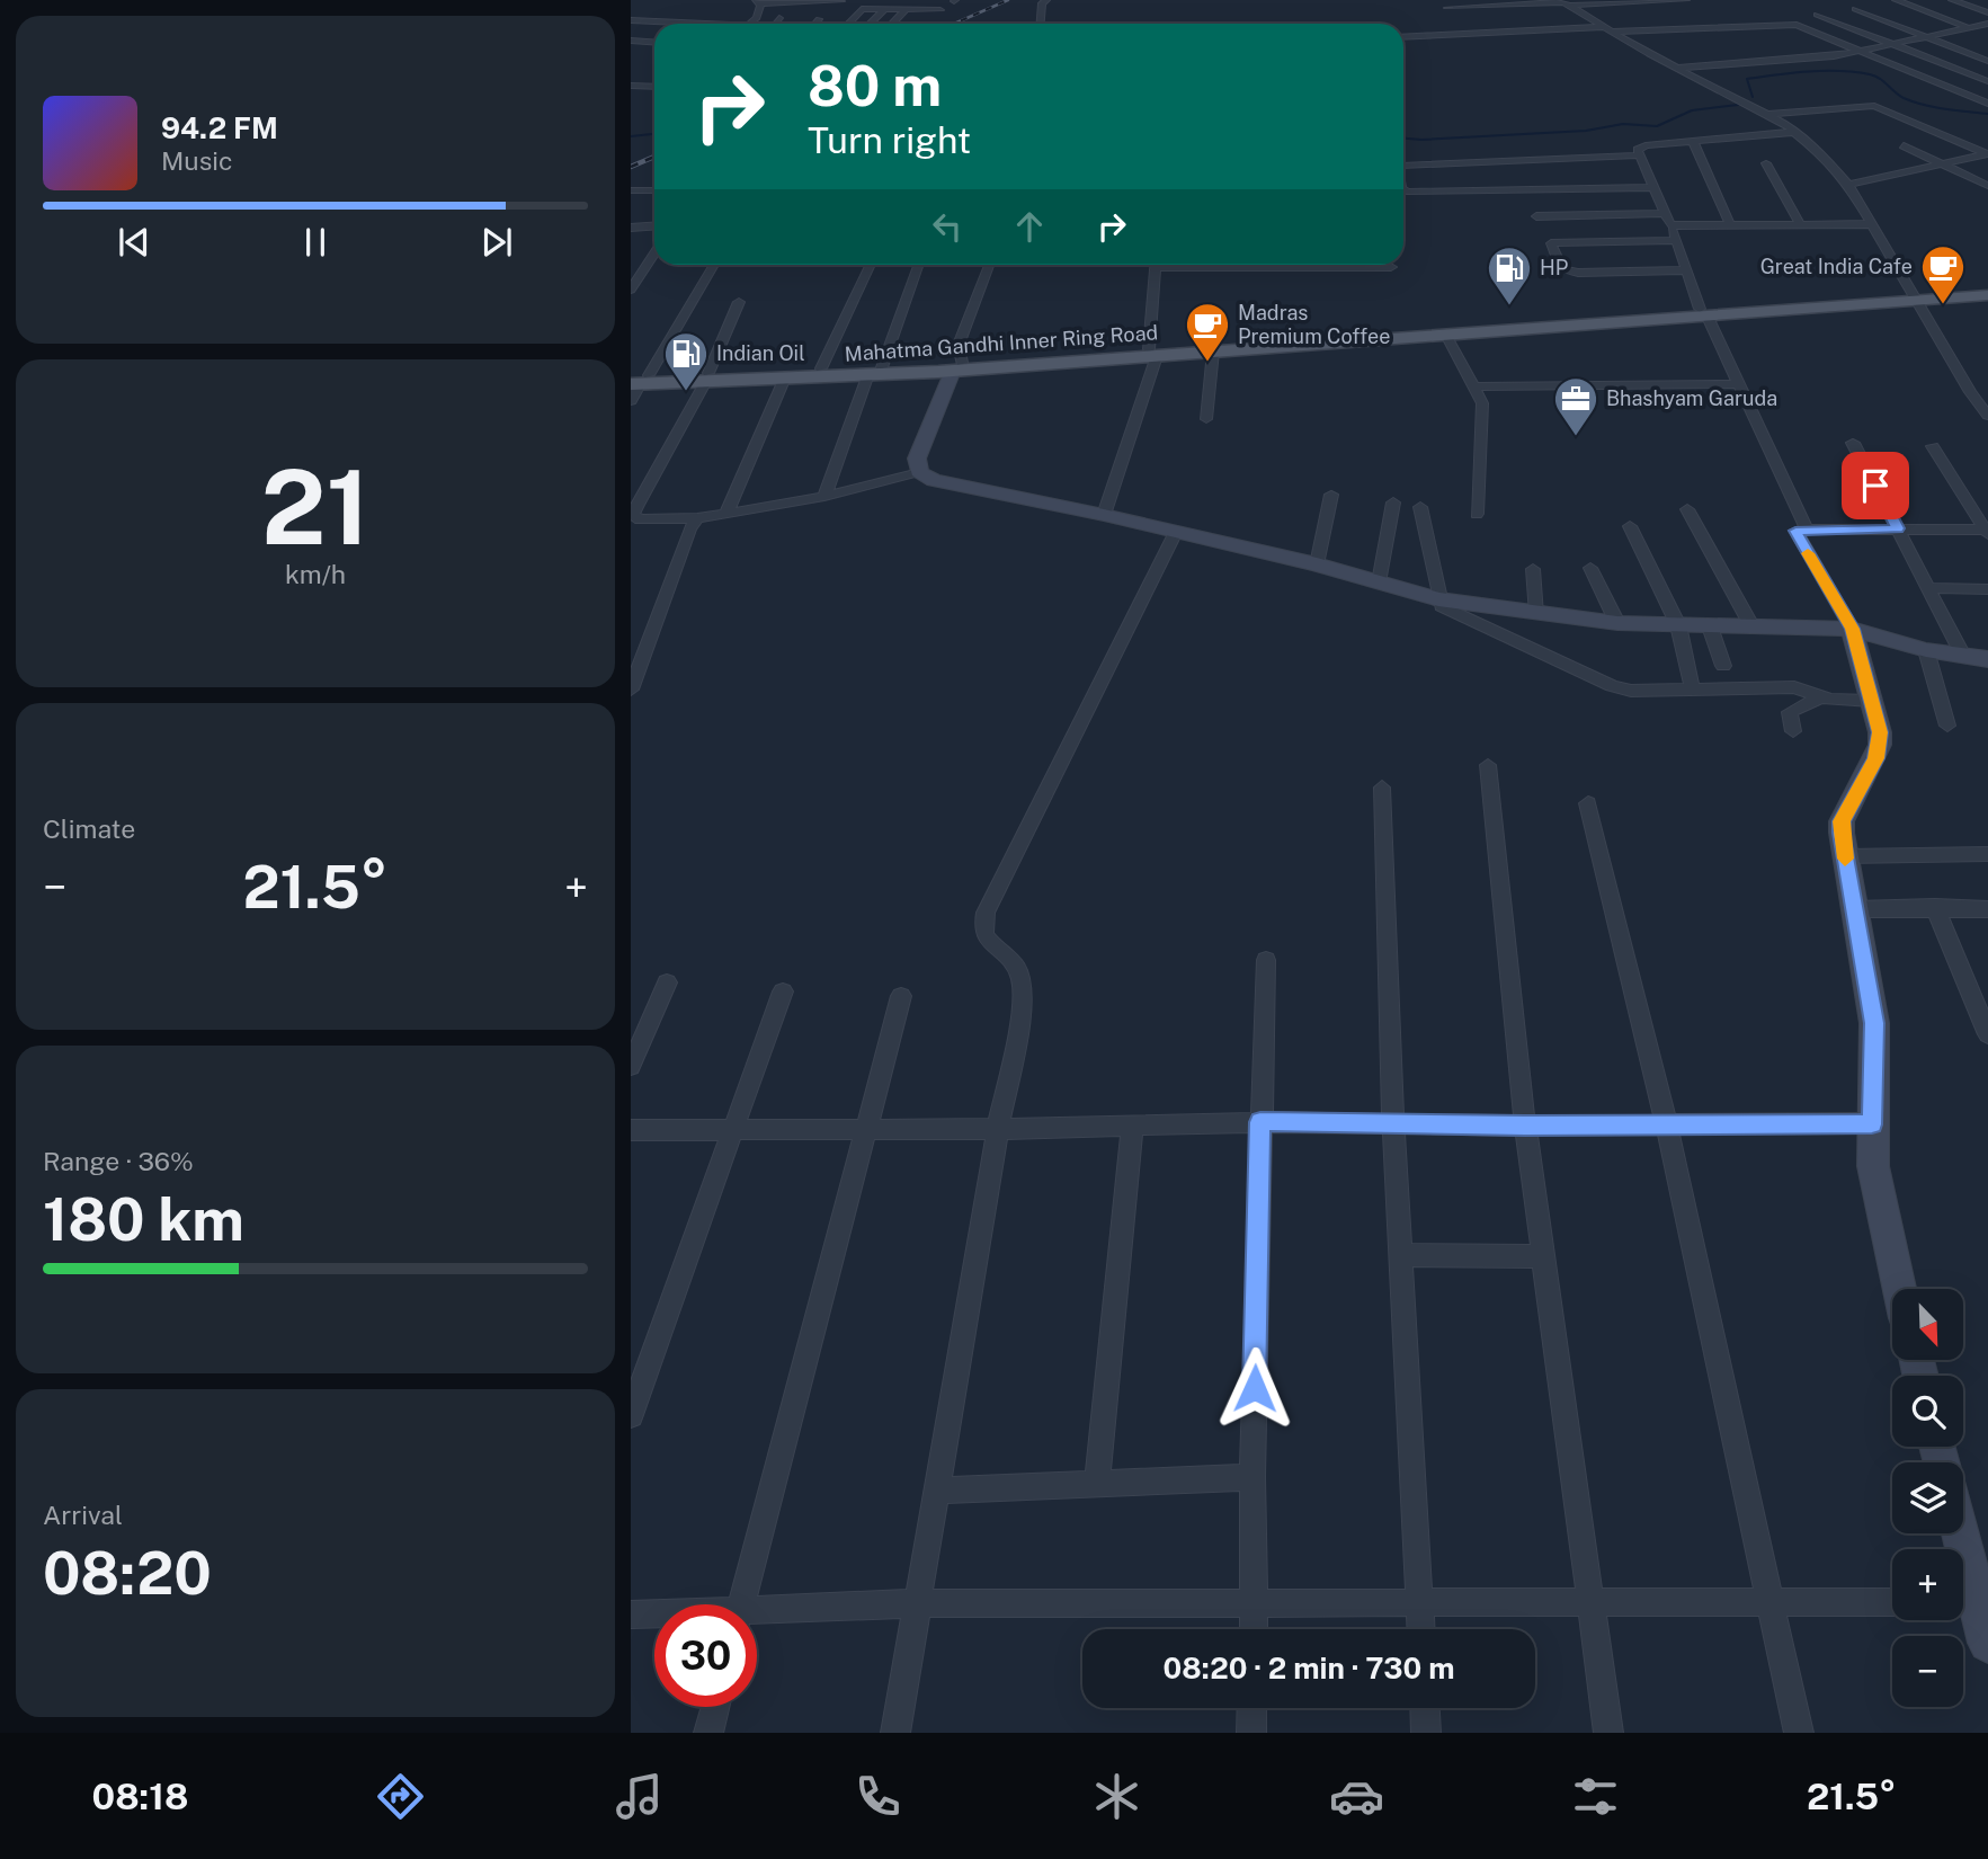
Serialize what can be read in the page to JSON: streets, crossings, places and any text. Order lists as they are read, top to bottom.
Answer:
{
  "streets": {
    "main road": ["Mahatma Gandhi Inner Ring Road"]
  },
  "places": {
    "cafe": ["Great India Cafe", "Madras Premium Coffee"],
    "fuel station": ["HP", "Indian Oil"],
    "office": ["Bhashyam Garuda"]
  },
  "north": "bottom right",
  "page": {
    "turn": ["80 m", "Turn right"],
    "song": ["94.2 FM", "Music"],
    "tile": [
      ["21", "km/h"],
      "Climate",
      ["Range · 36%", "180 km"],
      ["Arrival", "08:20"]
    ],
    "heat": ["−", "21.5°", "+"],
    "map_buttons": ["+", "−"],
    "limit": "30",
    "trip": "08:20 · 2 min · 730 m",
    "tabs": ["08:18", "21.5°"]
  }
}
